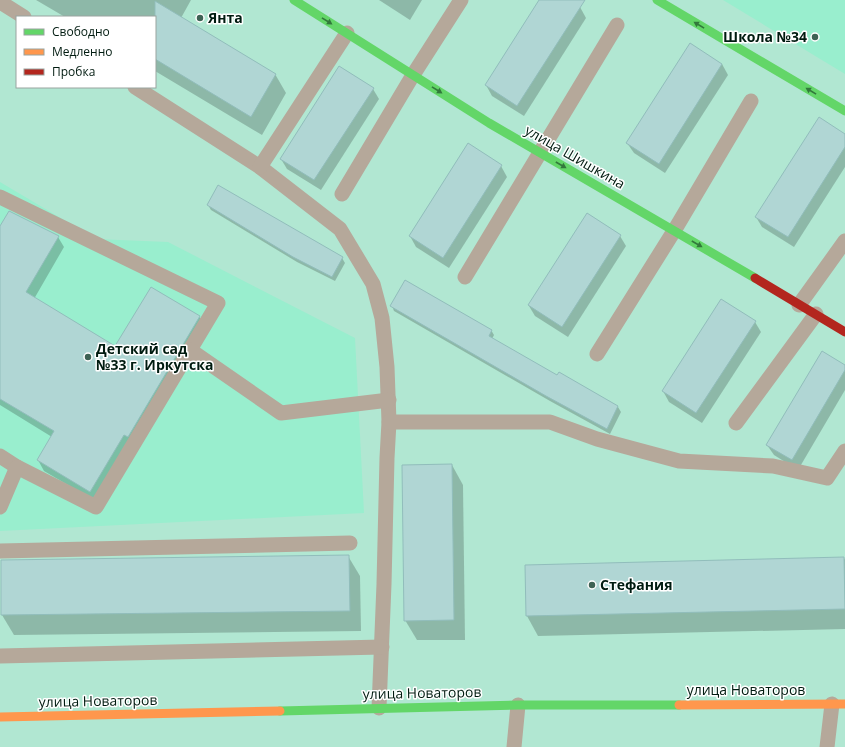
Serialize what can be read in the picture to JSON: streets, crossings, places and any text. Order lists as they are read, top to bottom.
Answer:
{
  "streets": {
    "street": ["улица Шишкина", "улица Новаторов"]
  },
  "one_way": ["улица Шишкина"],
  "places": [
    "Янта",
    "Школа №34",
    "Детский сад №33 г. Иркутска",
    "Стефания"
  ],
  "legend": ["Свободно", "Медленно", "Пробка"]
}
